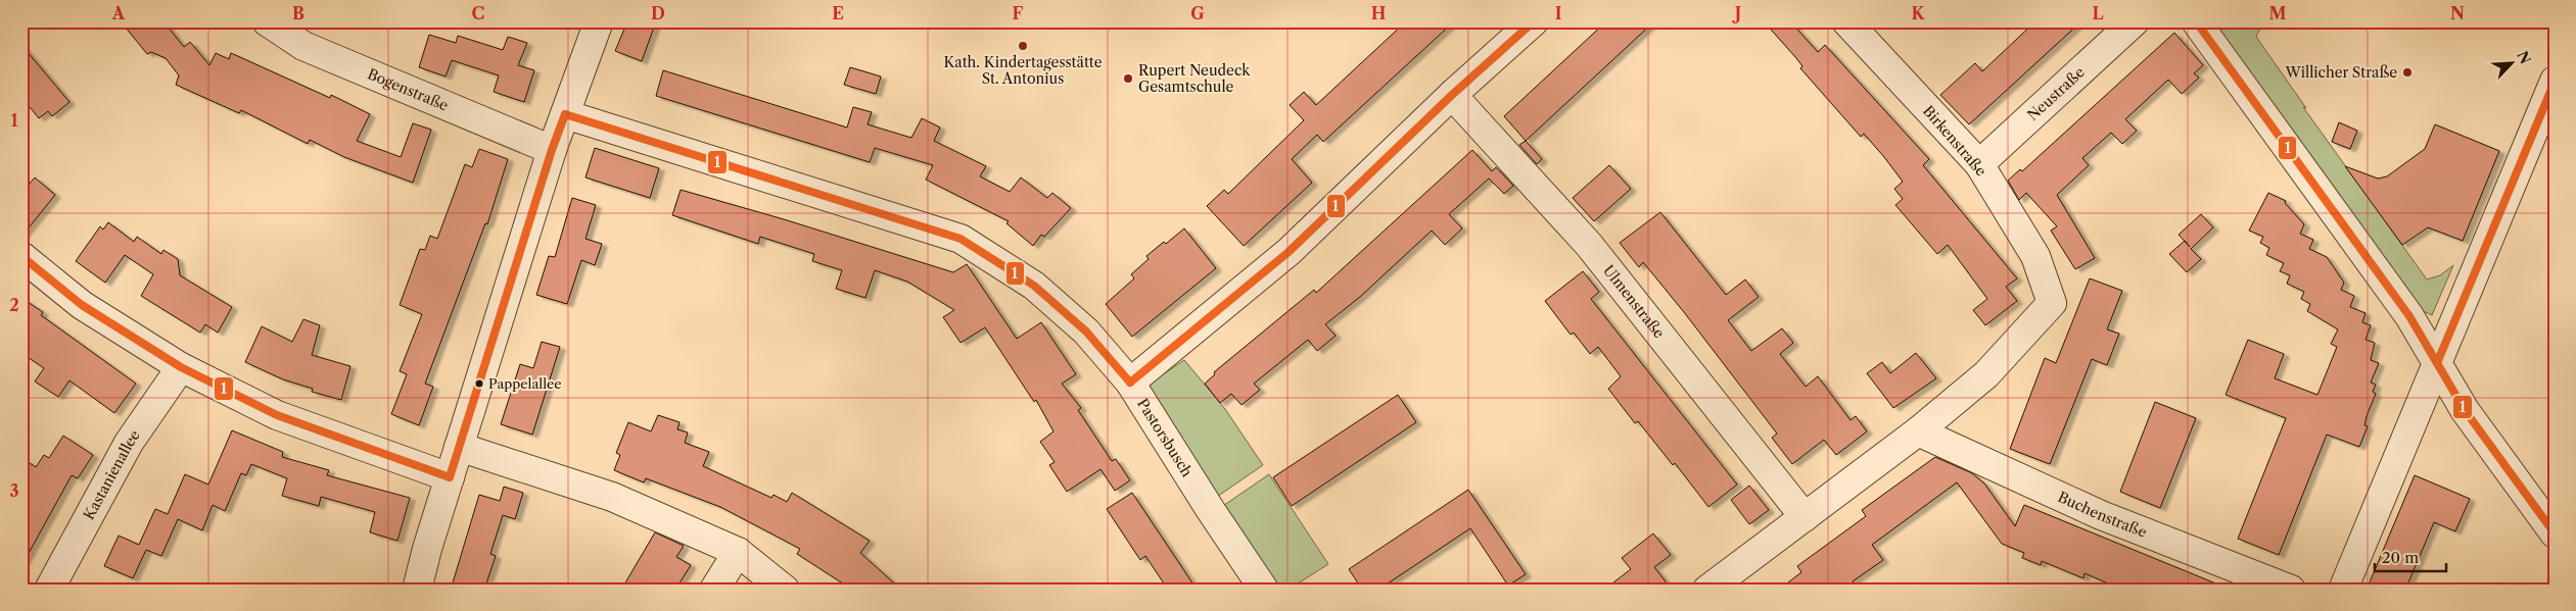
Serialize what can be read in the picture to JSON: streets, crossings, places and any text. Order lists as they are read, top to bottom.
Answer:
{
  "streets": {
    "street": [
      "Bogenstraße",
      "Neustraße",
      "Birkenstraße",
      "Ulmenstraße",
      "Pastorsbusch",
      "Kastanienallee",
      "Buchenstraße"
    ]
  },
  "crossings": [
    ["Neustraße", "Birkenstraße"],
    ["Birkenstraße", "Buchenstraße"]
  ],
  "places": [
    "Kath. Kindertagesstätte St. Antonius",
    "Willicher Straße",
    "Rupert Neudeck Gesamtschule",
    "Pappelallee"
  ],
  "lines": ["transit line 1"],
  "scale_bar": "20 m",
  "north": "top right",
  "grid": {
    "columns": [
      "A",
      "B",
      "C",
      "D",
      "E",
      "F",
      "G",
      "H",
      "I",
      "J",
      "K",
      "L",
      "M",
      "N"
    ],
    "rows": ["1", "2", "3"]
  }
}
